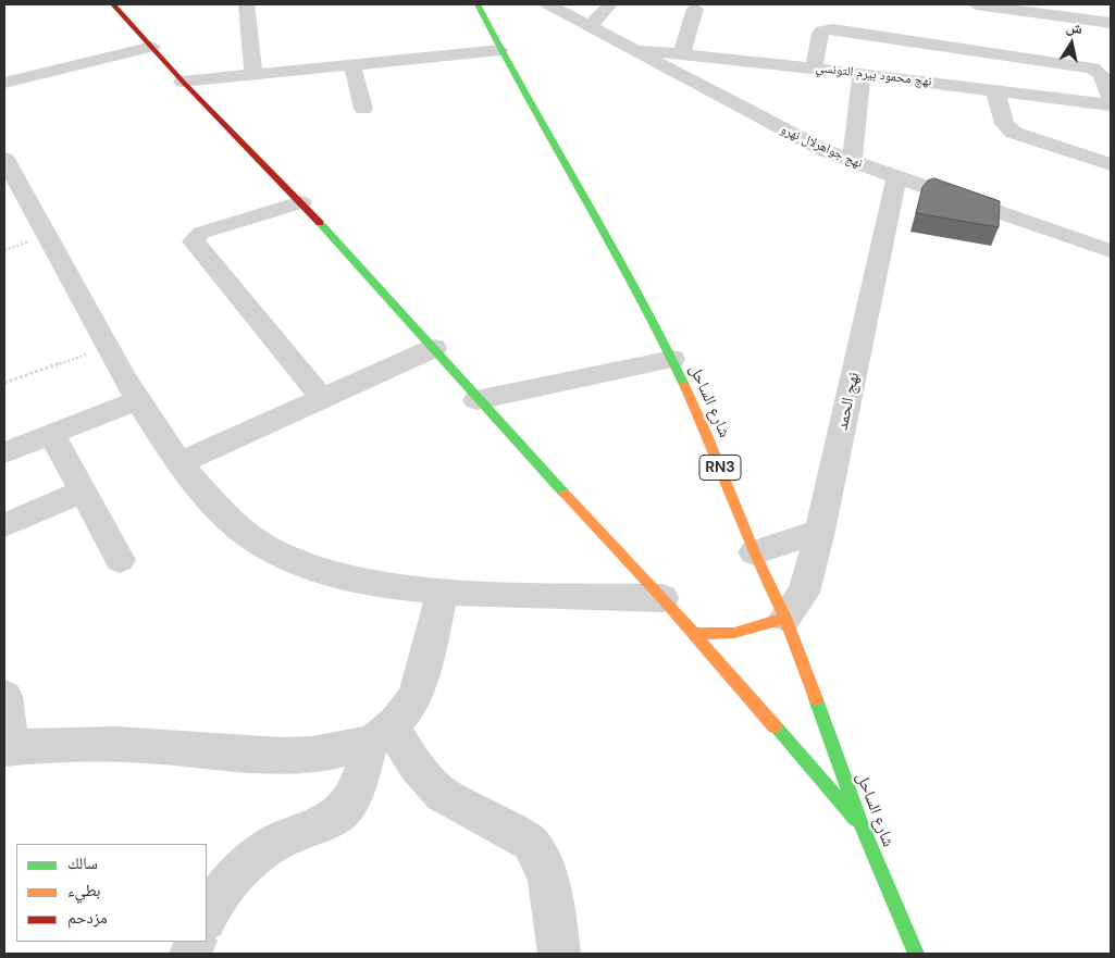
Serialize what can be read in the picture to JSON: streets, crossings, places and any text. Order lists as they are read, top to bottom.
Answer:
{
  "streets": {
    "street": [
      "نهج محمود بيرم التونسي",
      "نهج جواهرلال نهرو",
      "شارع الساحل",
      "نهج الحمد",
      "RN3"
    ]
  },
  "crossings": [
    ["نهج محمود بيرم التونسي", "نهج جواهرلال نهرو"],
    ["نهج جواهرلال نهرو", "نهج الحمد"],
    ["شارع الساحل", "نهج الحمد"]
  ],
  "legend": ["سالك", "بطيء", "مزدحم"],
  "north": "top"
}
